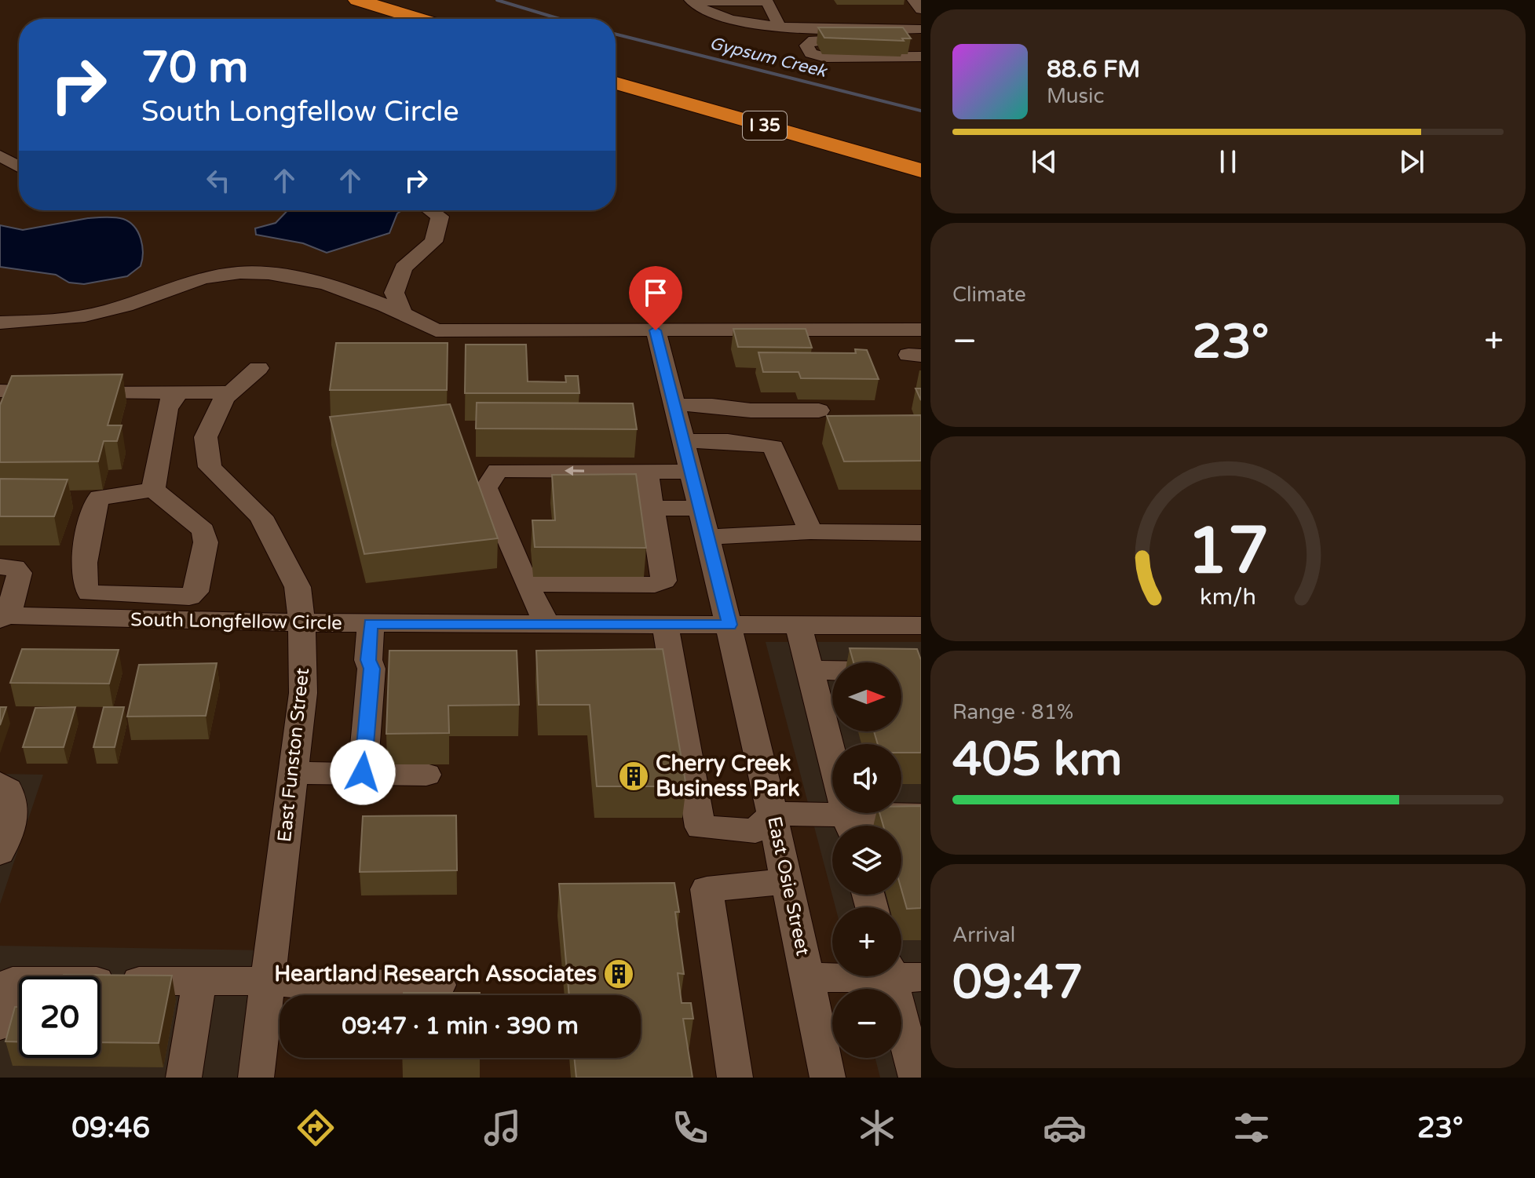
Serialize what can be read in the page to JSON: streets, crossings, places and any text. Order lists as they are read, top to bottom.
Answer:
{
  "streets": {
    "highway": ["I 35"],
    "street": ["South Longfellow Circle", "East Funston Street", "East Osie Street"]
  },
  "crossings": [
    ["South Longfellow Circle", "East Funston Street"],
    ["South Longfellow Circle", "East Osie Street"]
  ],
  "water": ["Gypsum Creek"],
  "places": {
    "building": ["Cherry Creek Business Park", "Heartland Research Associates"]
  },
  "north": "right",
  "page": {
    "turn": ["70 m", "South Longfellow Circle"],
    "song": ["88.6 FM", "Music"],
    "tile": [
      "Climate",
      ["Range · 81%", "405 km"],
      ["Arrival", "09:47"]
    ],
    "heat": ["−", "23°", "+"],
    "map_buttons": ["+", "−"],
    "limit": "20",
    "trip": "09:47 · 1 min · 390 m",
    "tabs": ["09:46", "23°"],
    "gauge": ["17", "km/h"]
  }
}
